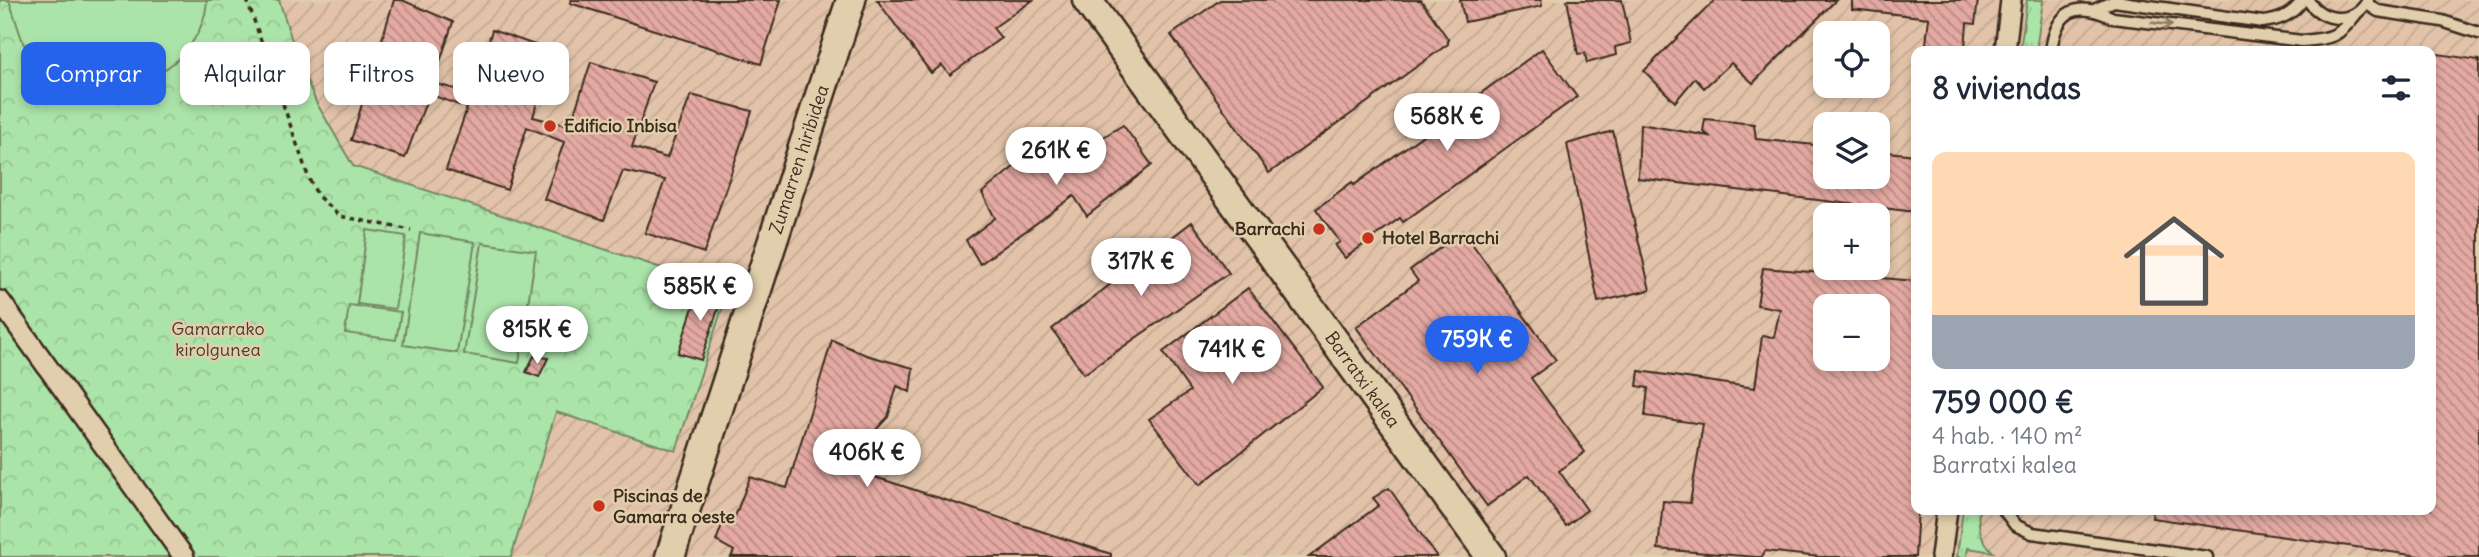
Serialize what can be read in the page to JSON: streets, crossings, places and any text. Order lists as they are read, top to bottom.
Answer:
{
  "streets": {
    "street": ["Zumarren hiribidea", "Barratxi kalea"]
  },
  "parks": ["Gamarrako kirolgunea"],
  "places": [
    "Edificio Inbisa",
    "Barrachi",
    "Hotel Barrachi",
    "Piscinas de Gamarra oeste"
  ],
  "page": {
    "map_buttons": ["+", "−"],
    "chip": [
      "Comprar",
      "Alquilar",
      "Filtros",
      "Nuevo"
    ],
    "heading": "8 viviendas",
    "price": [
      "568K €",
      "261K €",
      "317K €",
      "585K €",
      "815K €",
      "759K €",
      "741K €",
      "406K €"
    ],
    "list": [
      {
        "name": "759 000 €",
        "note": "4 hab. · 140 m² · Barratxi kalea"
      }
    ]
  }
}
